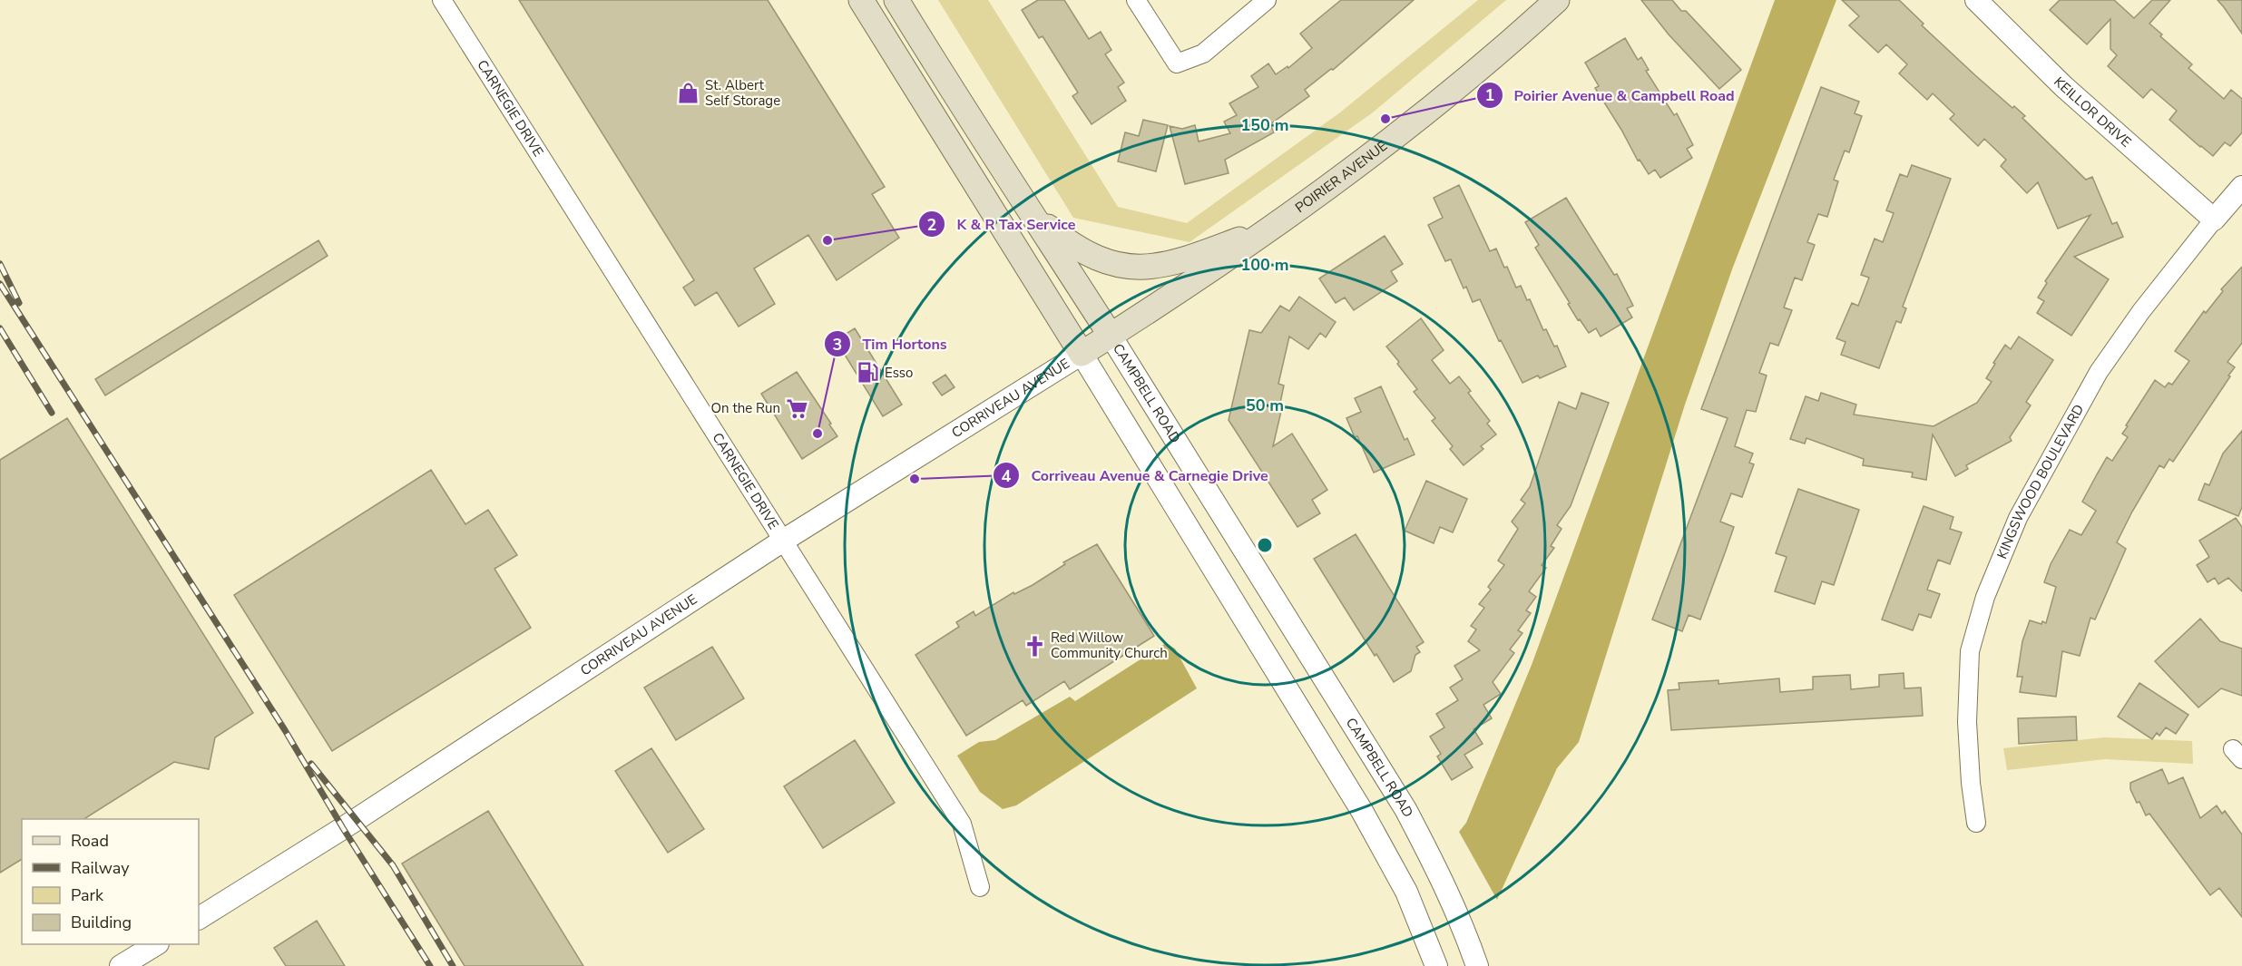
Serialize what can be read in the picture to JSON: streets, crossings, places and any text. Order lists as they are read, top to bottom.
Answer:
{
  "streets": {
    "main road": ["POIRIER AVENUE", "CAMPBELL ROAD"],
    "street": [
      "CARNEGIE DRIVE",
      "KEILLOR DRIVE",
      "CORRIVEAU AVENUE",
      "KINGSWOOD BOULEVARD"
    ]
  },
  "crossings": [
    ["CARNEGIE DRIVE", "CORRIVEAU AVENUE"],
    ["KEILLOR DRIVE", "KINGSWOOD BOULEVARD"],
    ["POIRIER AVENUE", "CAMPBELL ROAD"],
    ["POIRIER AVENUE", "CORRIVEAU AVENUE"]
  ],
  "places": {
    "shop": ["St. Albert Self Storage"],
    "other": [
      "Poirier Avenue & Campbell Road",
      "K & R Tax Service",
      "Tim Hortons",
      "Corriveau Avenue & Carnegie Drive"
    ],
    "fuel station": ["Esso"],
    "supermarket": ["On the Run"],
    "church": ["Red Willow Community Church"]
  },
  "legend": [
    "Road",
    "Railway",
    "Park",
    "Building"
  ],
  "rings": ["150 m", "100 m", "50 m"]
}
